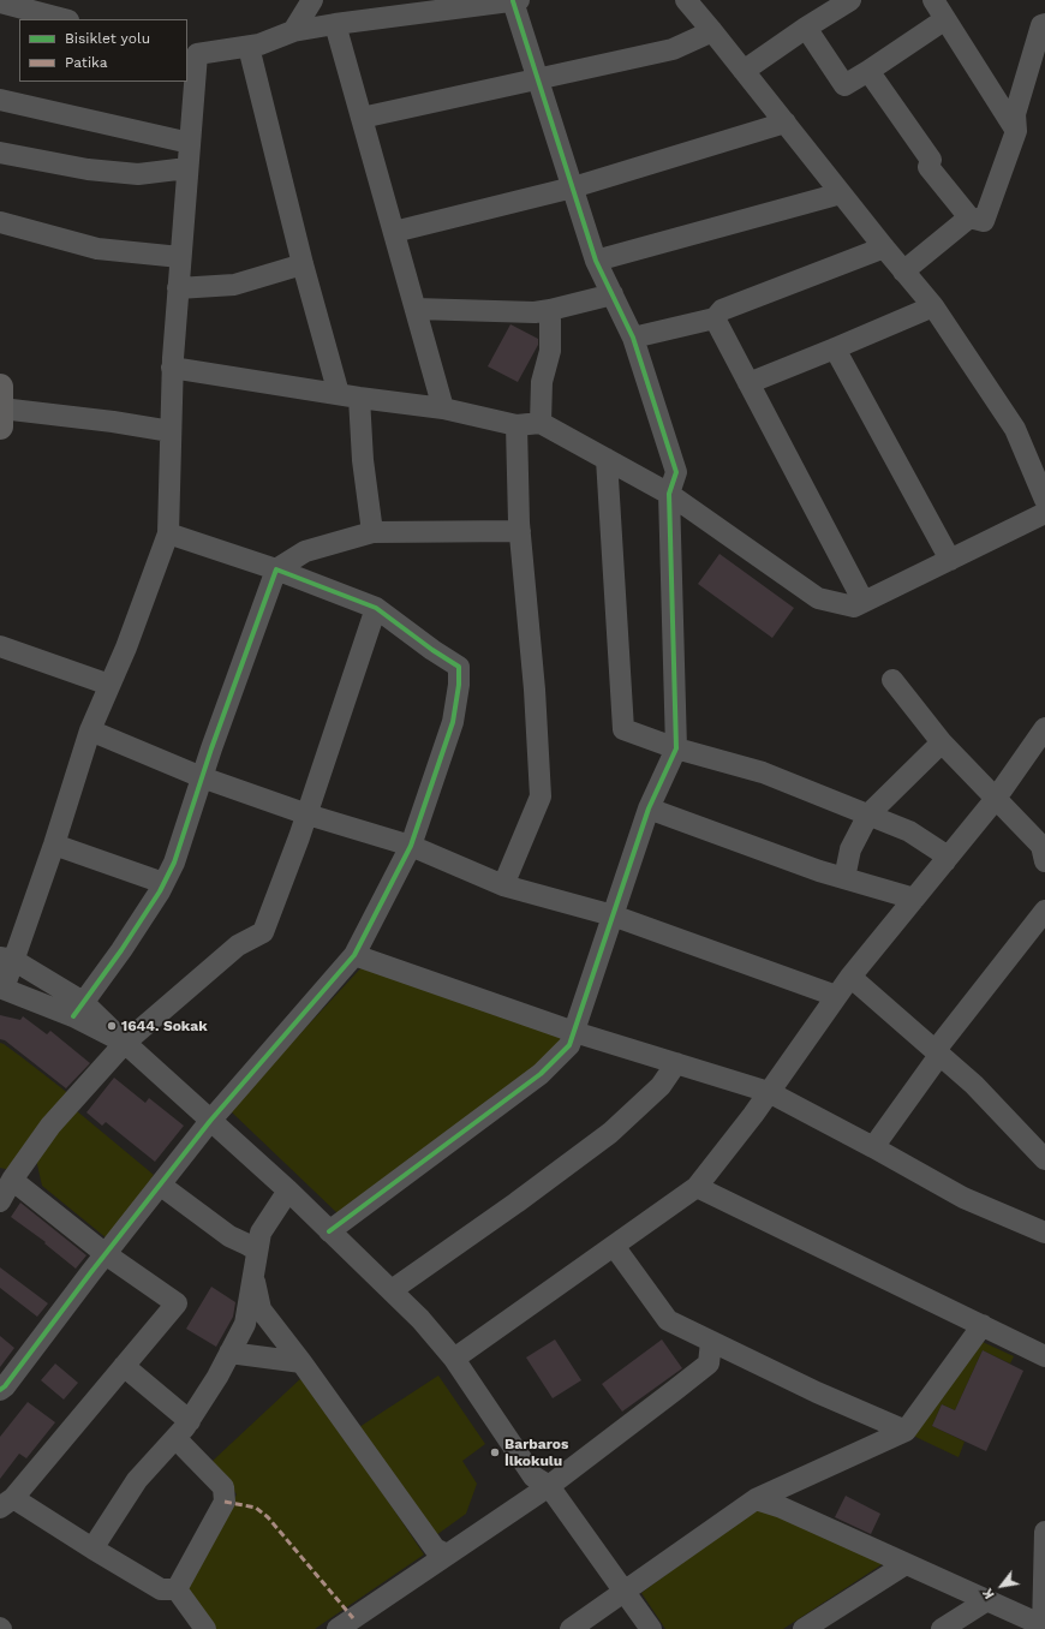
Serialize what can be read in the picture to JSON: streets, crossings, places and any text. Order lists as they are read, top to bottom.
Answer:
{
  "places": ["1644. Sokak", "Barbaros İlkokulu"],
  "legend": ["Bisiklet yolu", "Patika"],
  "north": "bottom left"
}
